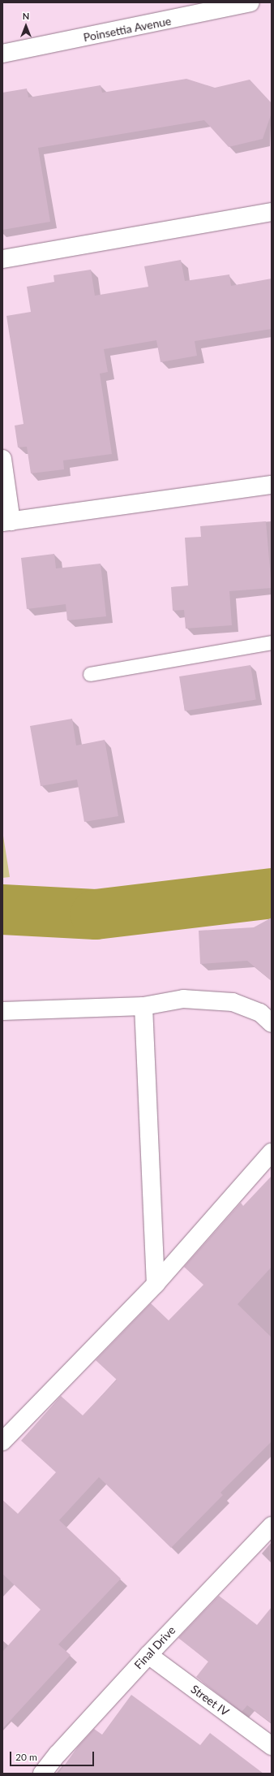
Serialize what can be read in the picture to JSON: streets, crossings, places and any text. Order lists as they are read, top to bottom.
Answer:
{
  "streets": {
    "street": ["Poinsettia Avenue", "Final Drive", "Street IV"]
  },
  "crossings": [
    ["Final Drive", "Street IV"]
  ],
  "scale_bar": "20 m",
  "north": "top"
}
